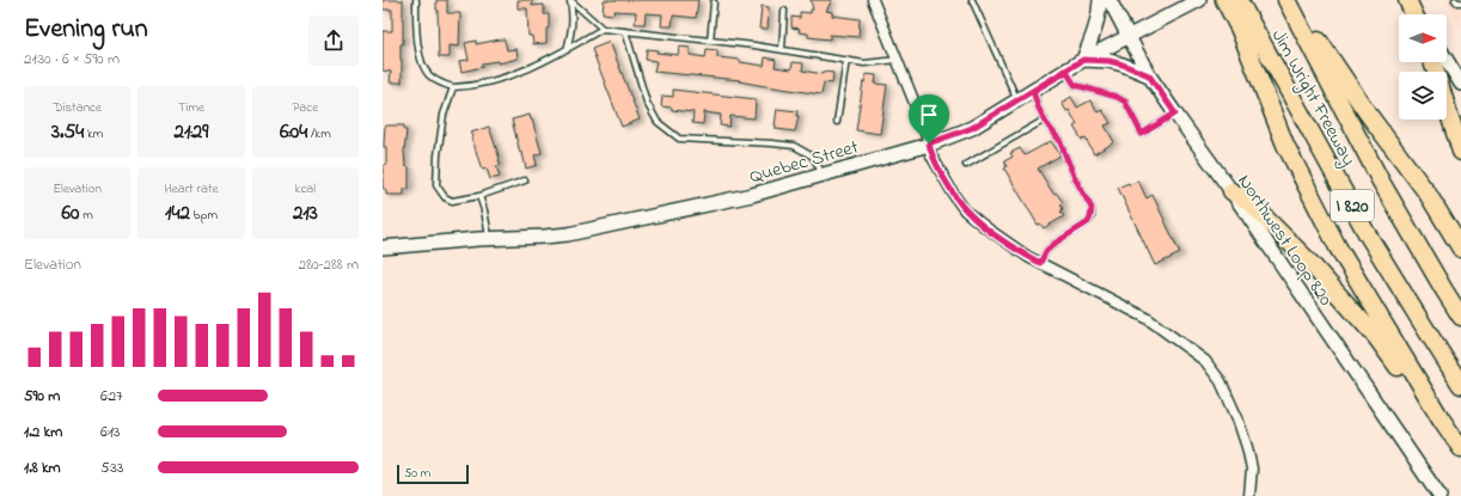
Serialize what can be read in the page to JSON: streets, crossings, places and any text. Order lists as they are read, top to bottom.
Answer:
{
  "streets": {
    "highway": ["Jim Wright Freeway", "I 820"],
    "street": ["Quebec Street", "Northwest Loop 820"]
  },
  "crossings": [
    ["Quebec Street", "Northwest Loop 820"]
  ],
  "scale_bar": "50 m",
  "north": "right",
  "page": {
    "heading": ["Evening run", "21:30 · 6 × 590 m"],
    "stats": [
      ["Distance", "3.54 km"],
      ["Time", "21:29"],
      ["Pace", "6:04 /km"],
      ["Elevation", "60 m"],
      ["Heart rate", "142 bpm"],
      ["kcal", "213"]
    ],
    "chart": ["Elevation", "280–288 m"],
    "list": [
      {
        "name": "590 m",
        "note": "6:27"
      },
      {
        "name": "1.2 km",
        "note": "6:13"
      },
      {
        "name": "1.8 km",
        "note": "5:33"
      }
    ],
    "scale": "50 m"
  }
}
